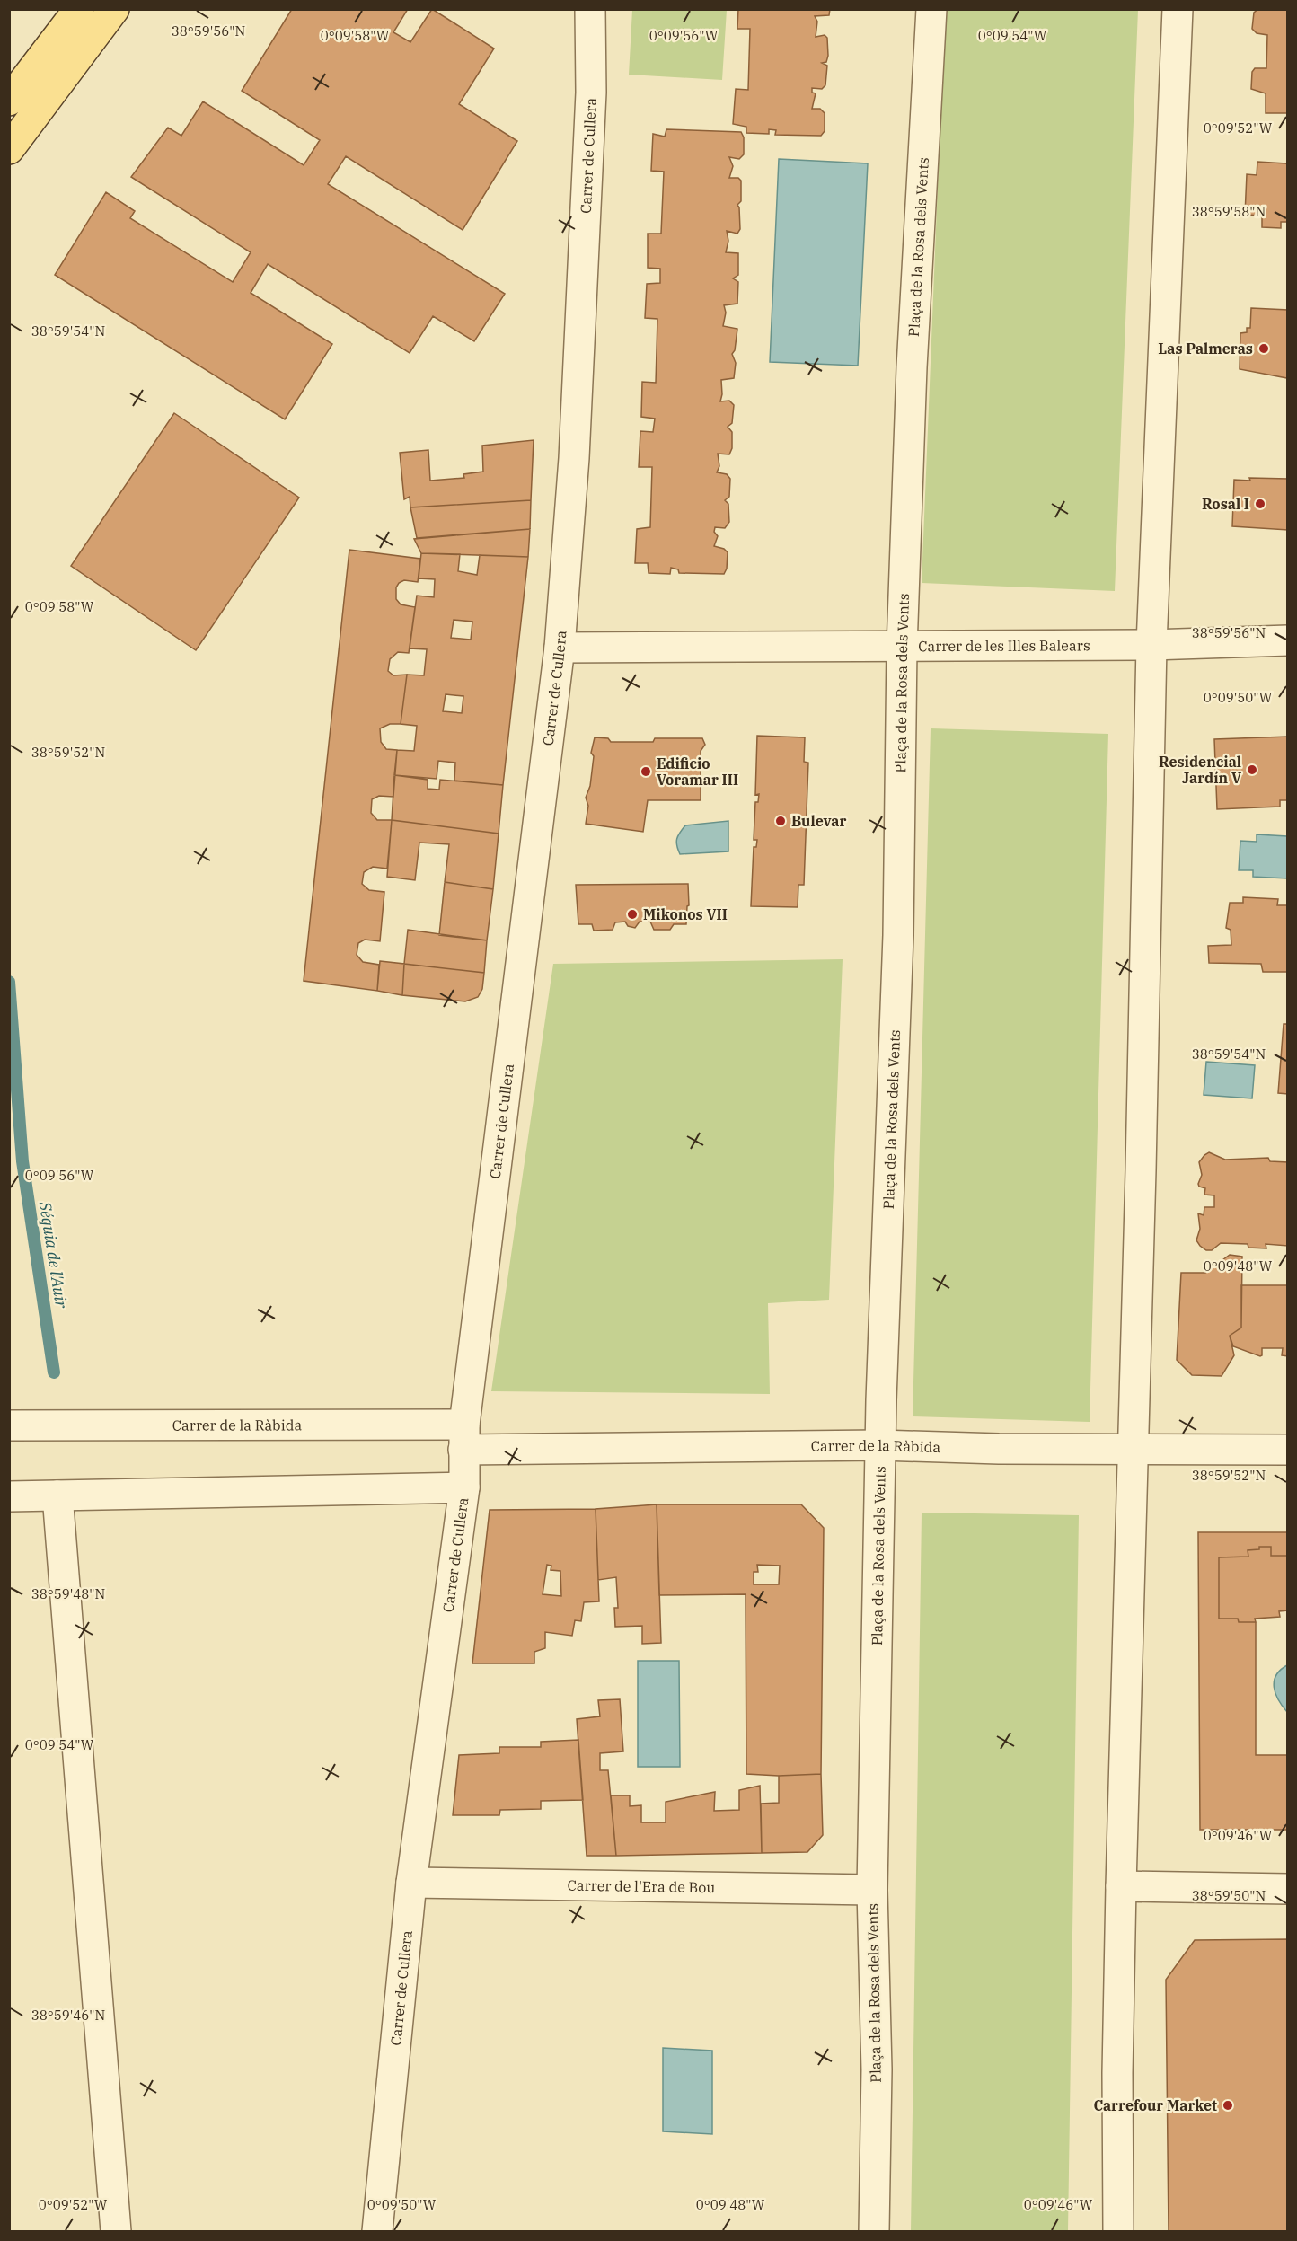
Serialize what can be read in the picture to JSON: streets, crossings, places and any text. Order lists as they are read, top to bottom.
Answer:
{
  "streets": {
    "street": [
      "Carrer de Cullera",
      "Plaça de la Rosa dels Vents",
      "Carrer de les Illes Balears",
      "Carrer de la Ràbida",
      "Carrer de l'Era de Bou"
    ]
  },
  "crossings": [
    ["Carrer de Cullera", "Carrer de les Illes Balears"],
    ["Carrer de Cullera", "Carrer de la Ràbida"],
    ["Carrer de Cullera", "Carrer de l'Era de Bou"],
    ["Plaça de la Rosa dels Vents", "Carrer de les Illes Balears"],
    ["Plaça de la Rosa dels Vents", "Carrer de la Ràbida"],
    ["Plaça de la Rosa dels Vents", "Carrer de l'Era de Bou"]
  ],
  "water": ["Séquia de l'Auir"],
  "places": [
    "Las Palmeras",
    "Rosal I",
    "Residencial Jardín V",
    "Edificio Voramar III",
    "Bulevar",
    "Mikonos VII",
    "Carrefour Market"
  ],
  "coordinates": [
    "38°59'56\"N",
    "0°09'58\"W",
    "0°09'56\"W",
    "0°09'54\"W",
    "0°09'52\"W",
    "38°59'58\"N",
    "38°59'54\"N",
    "0°09'50\"W",
    "38°59'52\"N",
    "0°09'48\"W",
    "38°59'48\"N",
    "0°09'46\"W",
    "38°59'50\"N",
    "38°59'46\"N"
  ]
}
